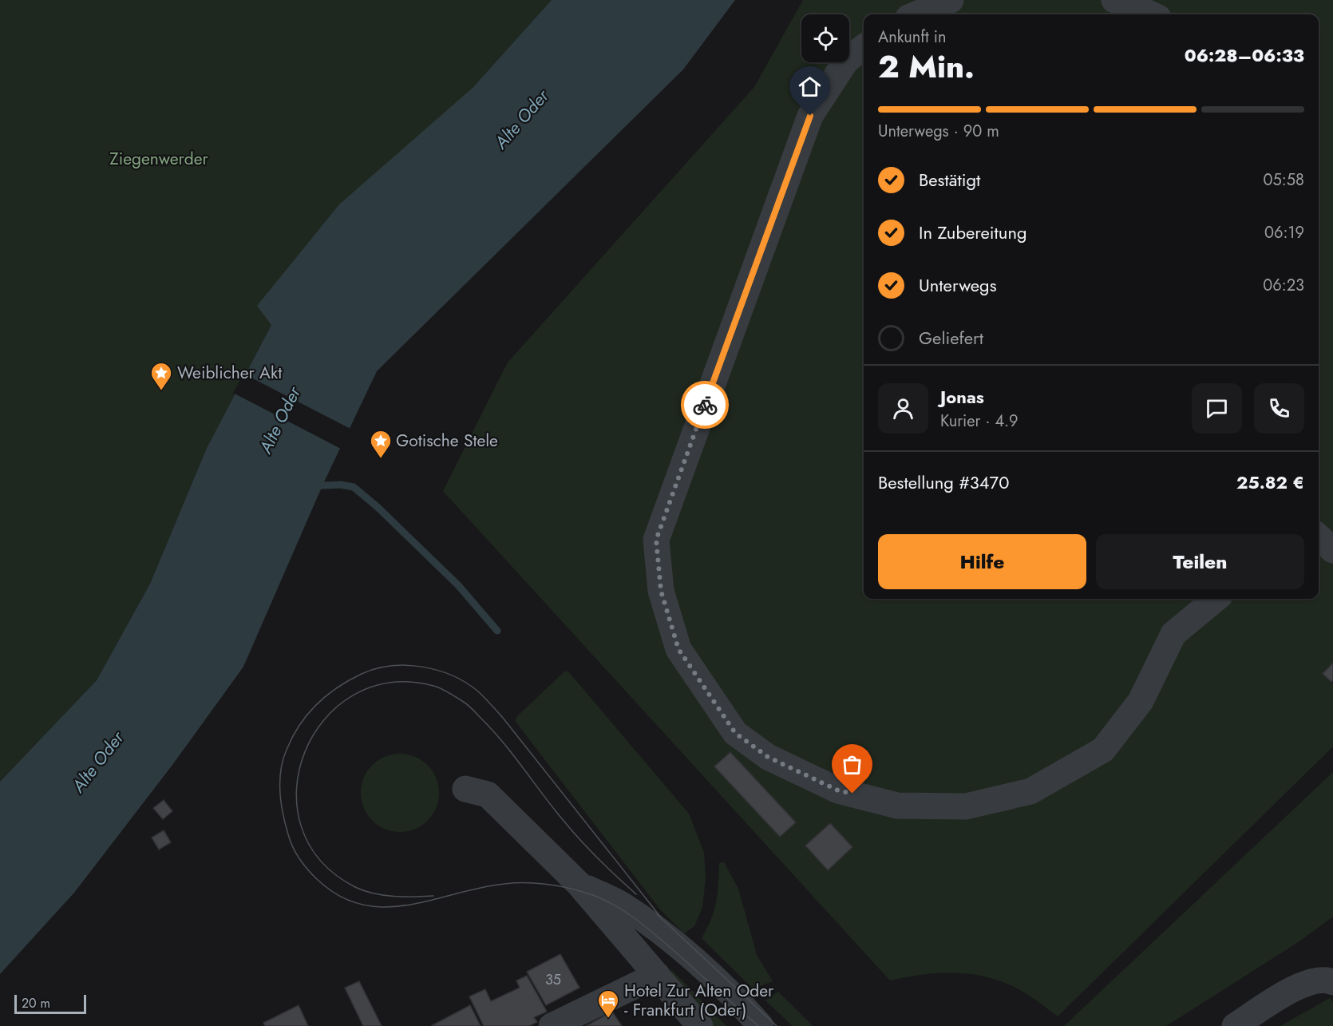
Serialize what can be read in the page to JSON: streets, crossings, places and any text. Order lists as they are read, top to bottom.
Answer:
{
  "water": ["Alte Oder"],
  "parks": ["Ziegenwerder"],
  "places": {
    "place": ["Weiblicher Akt", "Gotische Stele"],
    "hotel": ["Hotel Zur Alten Oder - Frankfurt (Oder)"]
  },
  "house_numbers": ["35"],
  "scale_bar": "20 m",
  "page": {
    "heading": ["2 Min.", "Ankunft in", "06:28–06:33"],
    "panel": [
      "Jonas",
      "Kurier · 4.9",
      "Bestellung #3470",
      "25.82 €"
    ],
    "bar": "Unterwegs · 90 m",
    "list": [
      ["Bestätigt", "05:58"],
      ["In Zubereitung", "06:19"],
      ["Unterwegs", "06:23"],
      "Geliefert"
    ],
    "buttons": ["Hilfe", "Teilen"],
    "scale": "20 m"
  }
}
